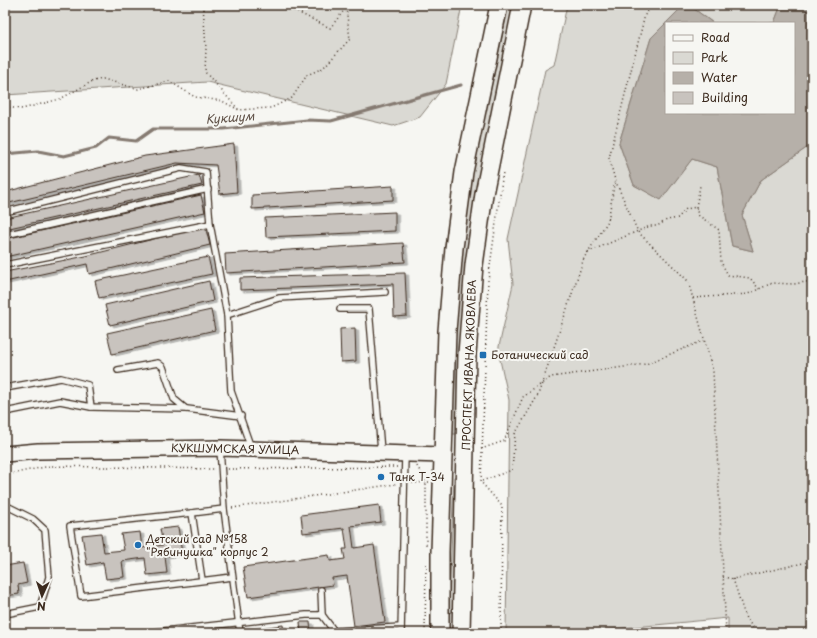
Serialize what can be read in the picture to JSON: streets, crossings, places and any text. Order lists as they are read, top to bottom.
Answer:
{
  "streets": {
    "main road": ["ПРОСПЕКТ ИВАНА ЯКОВЛЕВА", "КУКШУМСКАЯ УЛИЦА"]
  },
  "crossings": [
    ["ПРОСПЕКТ ИВАНА ЯКОВЛЕВА", "КУКШУМСКАЯ УЛИЦА"]
  ],
  "water": ["Кукшум"],
  "places": {
    "transit": ["Ботанический сад"],
    "other": ["Танк Т-34", "Детский сад №158 \"Рябинушка\" корпус 2"]
  },
  "legend": [
    "Road",
    "Park",
    "Water",
    "Building"
  ],
  "north": "bottom"
}
